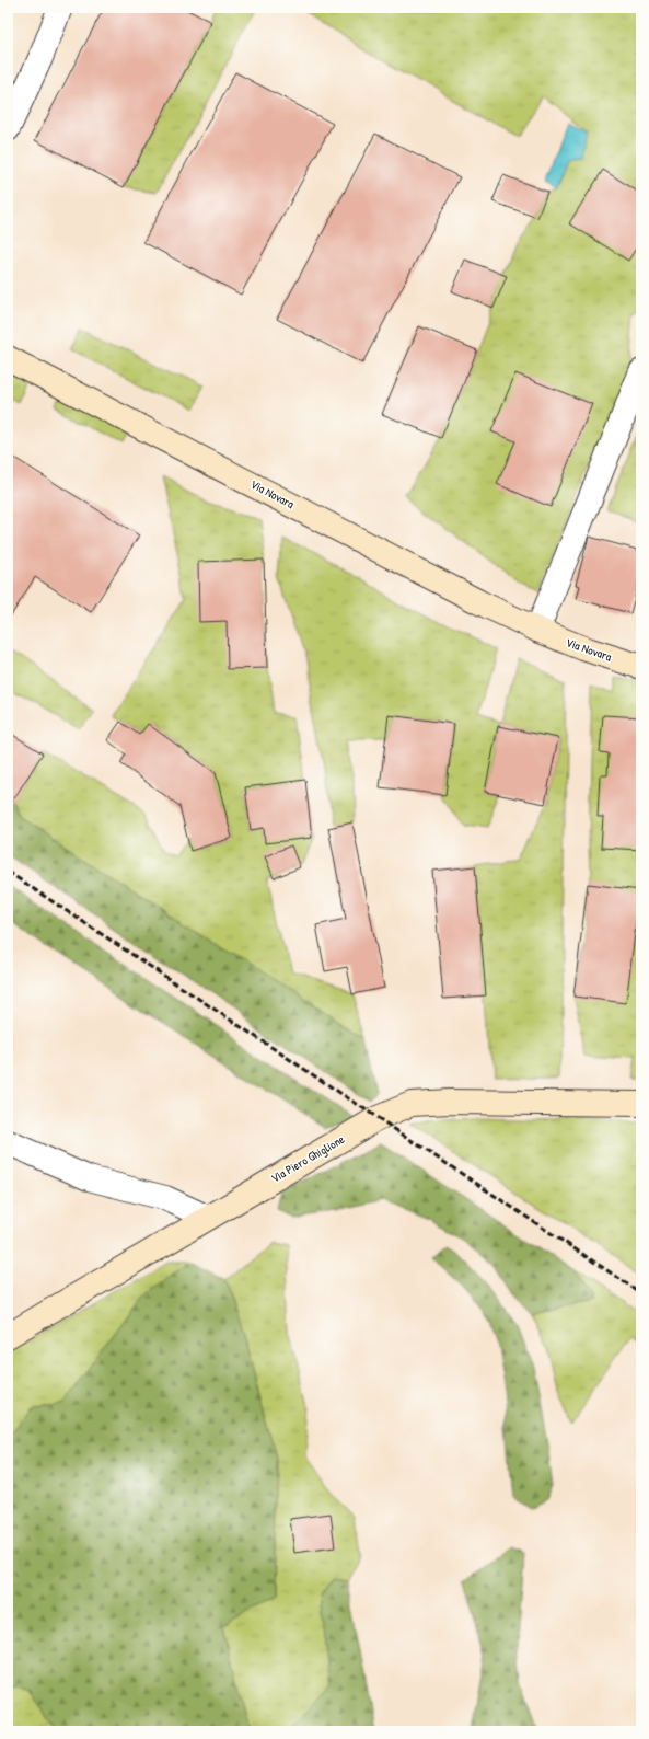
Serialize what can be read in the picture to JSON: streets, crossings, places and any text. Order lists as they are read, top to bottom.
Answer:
{
  "streets": {
    "main road": ["Via Novara", "Via Piero Ghiglione"]
  }
}
